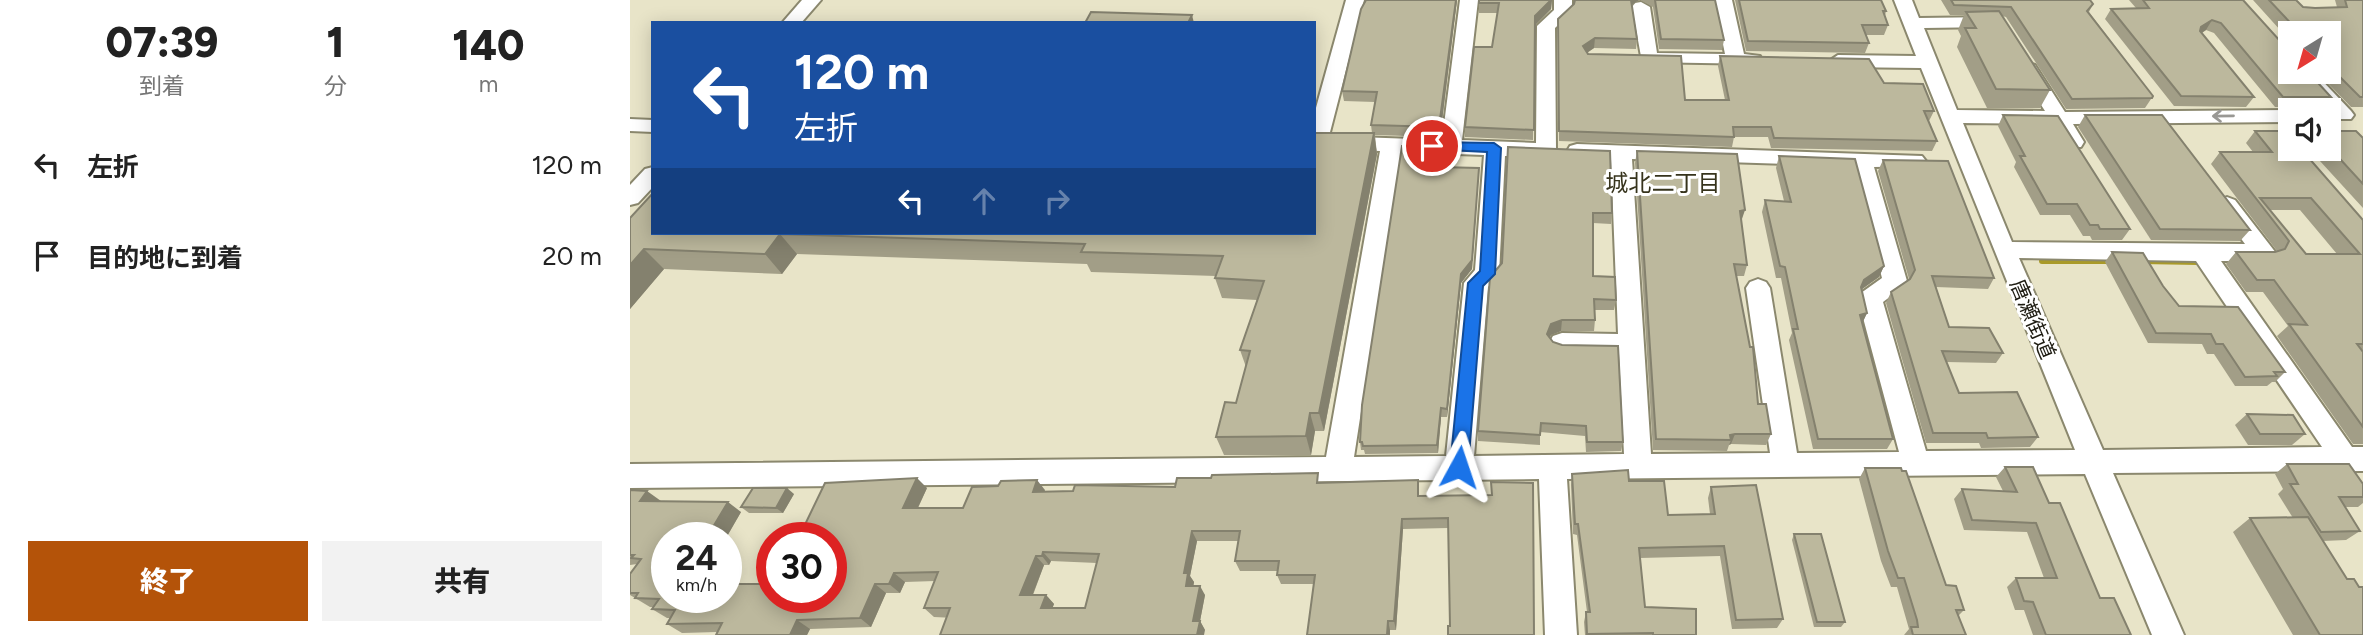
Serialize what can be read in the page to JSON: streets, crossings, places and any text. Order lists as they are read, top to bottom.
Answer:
{
  "streets": {
    "street": ["唐瀬街道"]
  },
  "districts": ["城北二丁目"],
  "north": "bottom left",
  "page": {
    "eta": [
      "07:39",
      "到着",
      "1",
      "分",
      "140",
      "m"
    ],
    "turn": ["120 m", "左折"],
    "list": [
      {
        "name": "左折",
        "value": "120 m"
      },
      {
        "name": "目的地に到着",
        "value": "20 m"
      }
    ],
    "speed": "24 km/h",
    "limit": "30",
    "buttons": ["終了", "共有"]
  }
}
